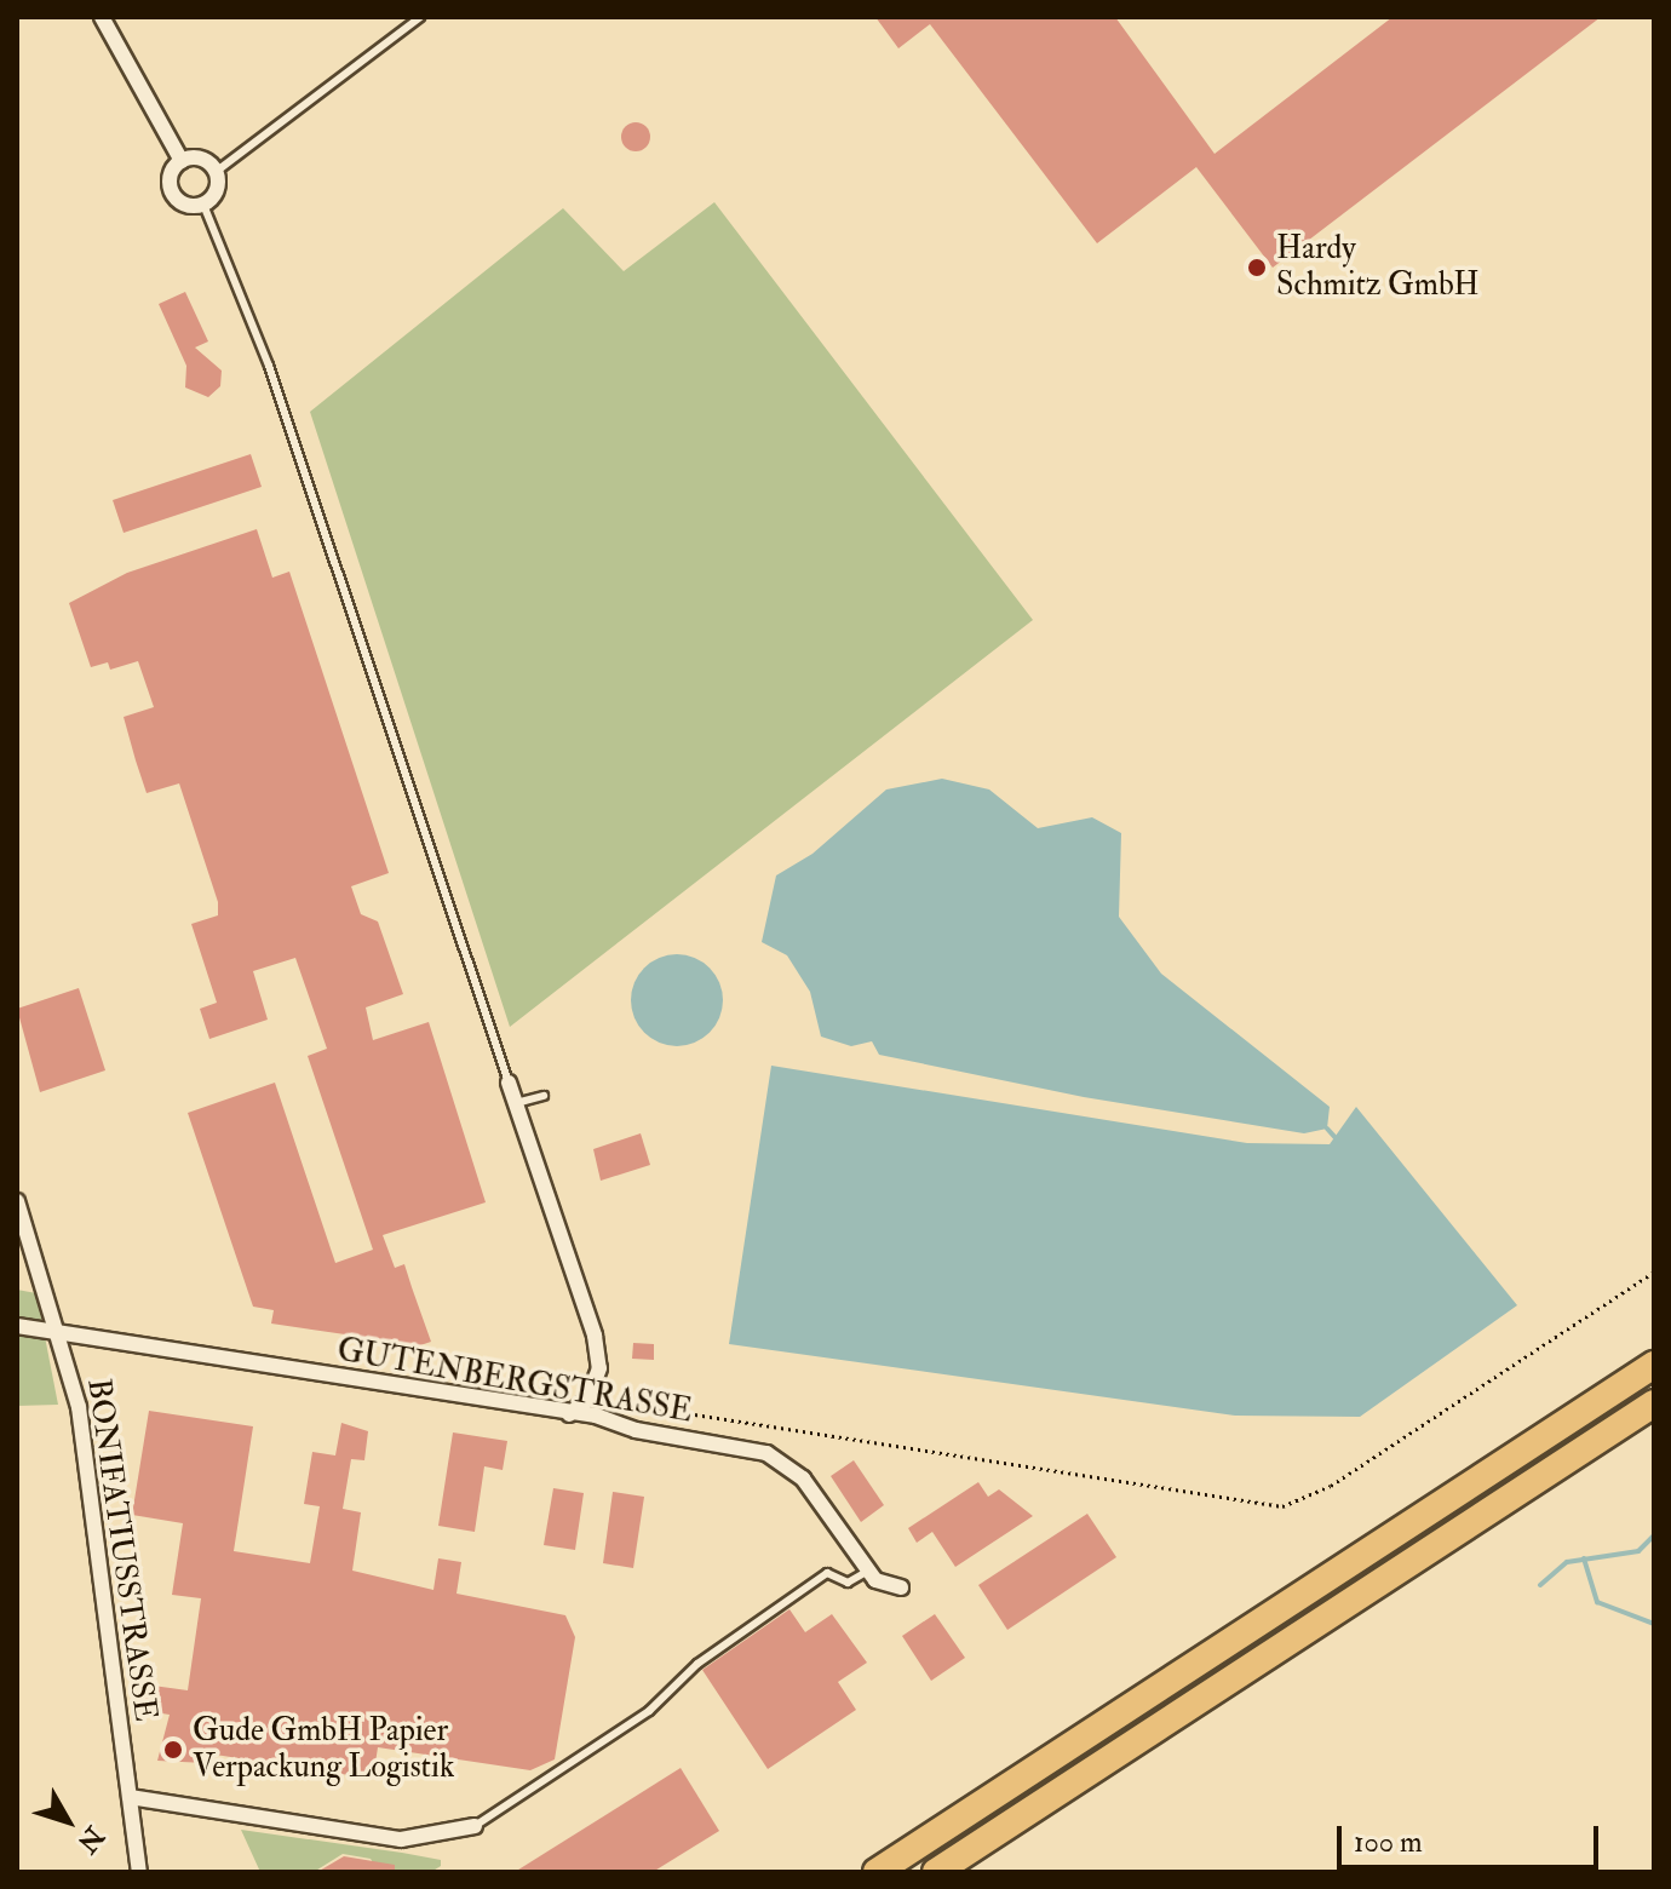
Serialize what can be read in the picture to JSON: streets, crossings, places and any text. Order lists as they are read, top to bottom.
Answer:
{
  "streets": {
    "street": ["GUTENBERGSTRASSE", "BONIFATIUSSTRASSE"]
  },
  "crossings": [
    ["GUTENBERGSTRASSE", "BONIFATIUSSTRASSE"]
  ],
  "places": ["Hardy Schmitz GmbH", "Gude GmbH Papier Verpackung Logistik"],
  "scale_bar": "100 m",
  "north": "bottom right"
}
